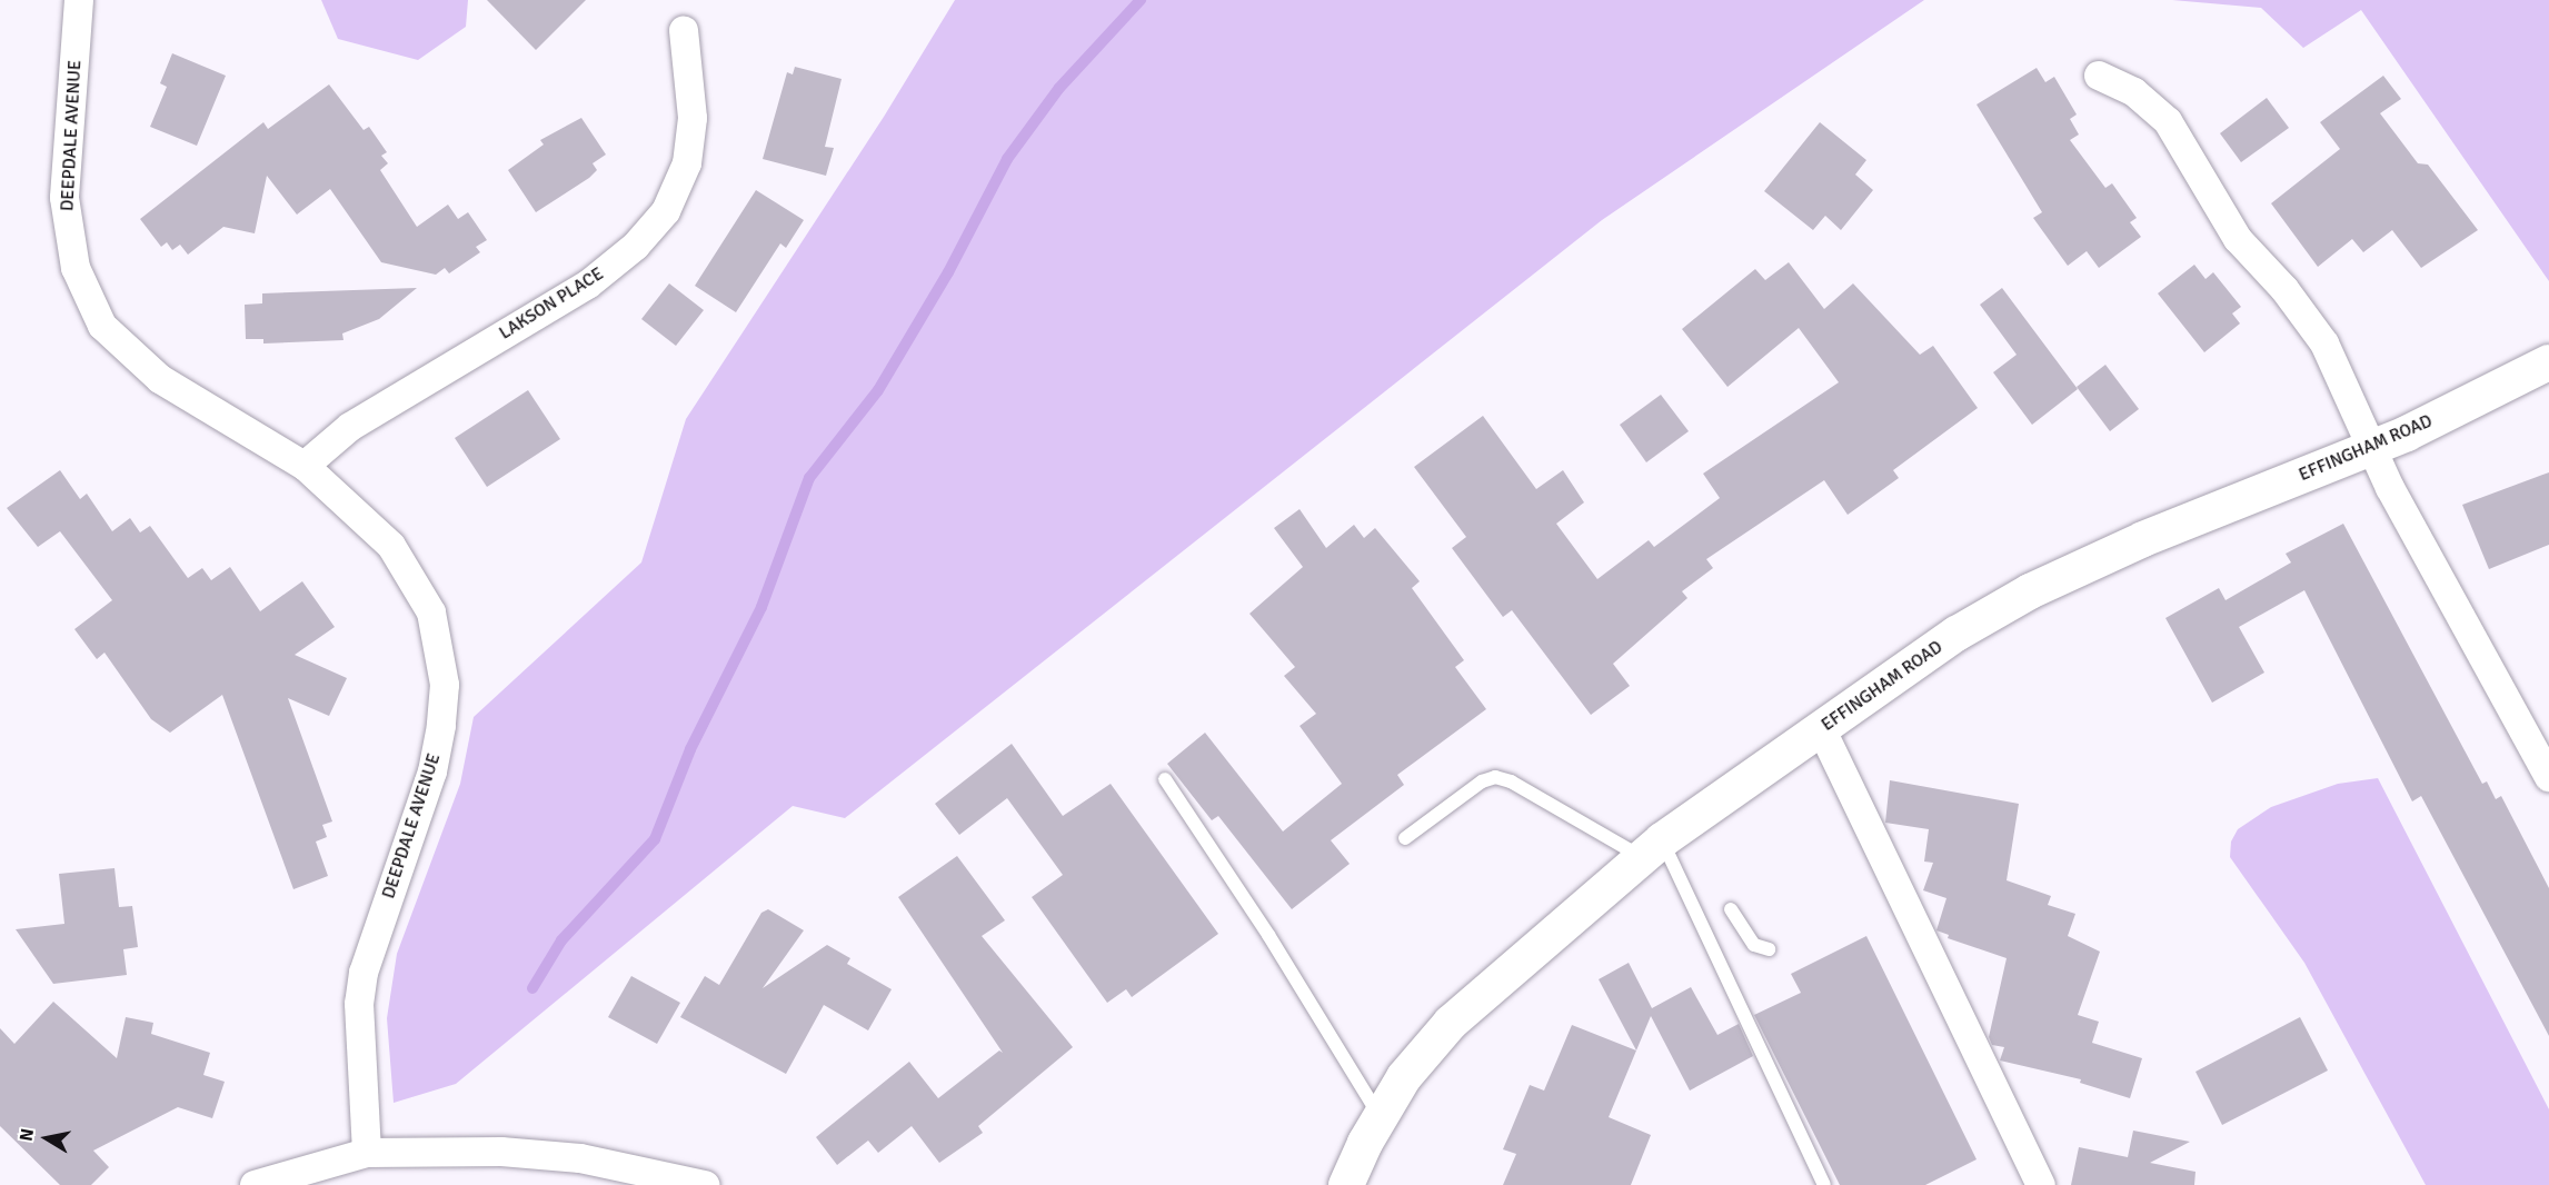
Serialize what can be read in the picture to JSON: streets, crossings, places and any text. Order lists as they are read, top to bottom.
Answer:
{
  "streets": {
    "street": ["DEEPDALE AVENUE", "LAKSON PLACE", "EFFINGHAM ROAD"]
  },
  "crossings": [
    ["DEEPDALE AVENUE", "LAKSON PLACE"]
  ],
  "north": "left"
}
